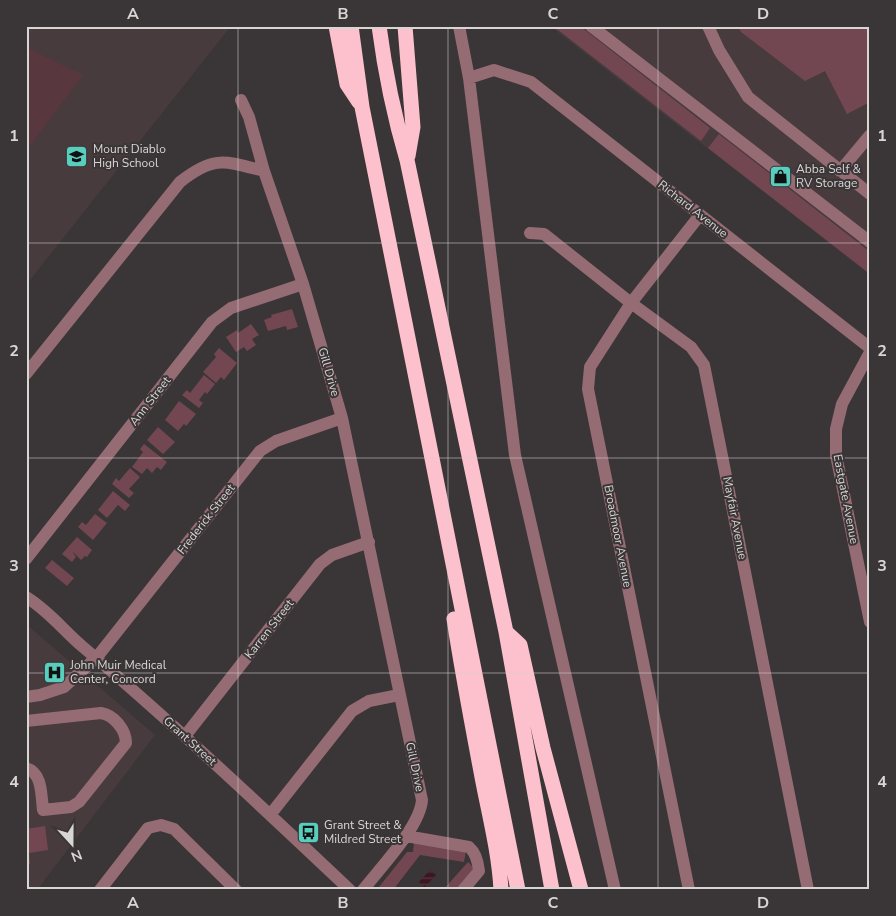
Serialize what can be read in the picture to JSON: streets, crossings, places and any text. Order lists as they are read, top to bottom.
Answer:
{
  "streets": {
    "street": [
      "Richard Avenue",
      "Gill Drive",
      "Ann Street",
      "Eastgate Avenue",
      "Mayfair Avenue",
      "Frederick Street",
      "Broadmoor Avenue",
      "Karren Street",
      "Grant Street"
    ]
  },
  "crossings": [
    ["Richard Avenue", "Broadmoor Avenue"],
    ["Gill Drive", "Ann Street"],
    ["Gill Drive", "Frederick Street"],
    ["Gill Drive", "Karren Street"],
    ["Mayfair Avenue", "Broadmoor Avenue"],
    ["Frederick Street", "Grant Street"],
    ["Karren Street", "Grant Street"]
  ],
  "places": {
    "school or university": ["Mount Diablo High School"],
    "shop": ["Abba Self & RV Storage"],
    "hospital": ["John Muir Medical Center, Concord"],
    "bus stop": ["Grant Street & Mildred Street"]
  },
  "north": "bottom",
  "grid": {
    "columns": [
      "A",
      "B",
      "C",
      "D"
    ],
    "rows": [
      "1",
      "2",
      "3",
      "4"
    ]
  }
}
